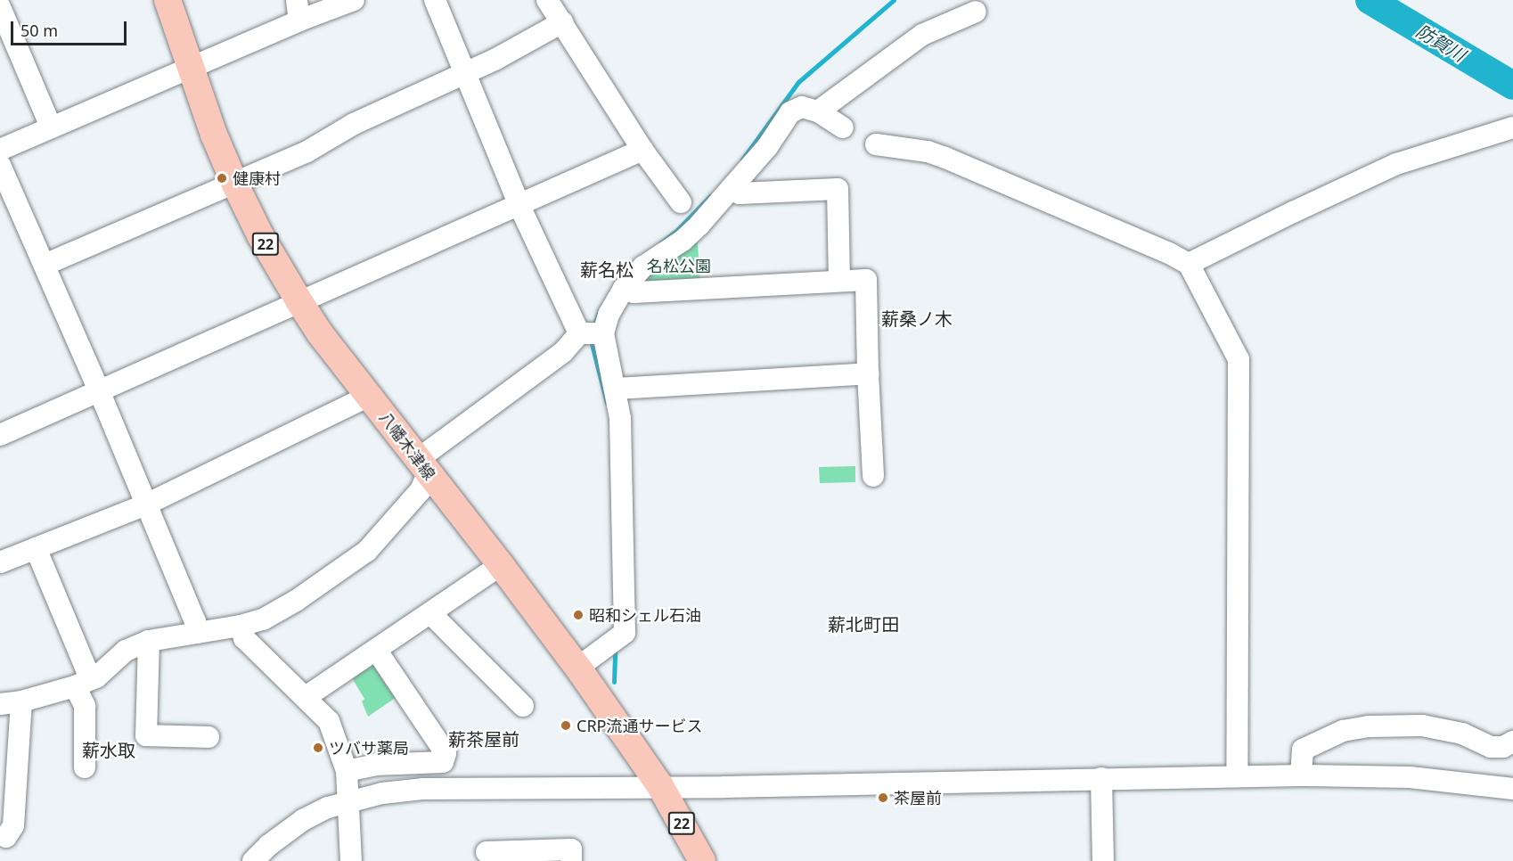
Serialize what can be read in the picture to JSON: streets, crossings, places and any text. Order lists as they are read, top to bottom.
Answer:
{
  "streets": {
    "main road": ["22", "八幡木津線"]
  },
  "districts": [
    "薪名松",
    "薪桑ノ木",
    "薪北町田",
    "薪茶屋前",
    "薪水取"
  ],
  "water": ["防賀川"],
  "parks": ["名松公園"],
  "places": [
    "健康村",
    "昭和シェル石油",
    "CRP流通サービス",
    "ツバサ薬局",
    "茶屋前"
  ],
  "scale_bar": "50 m"
}
